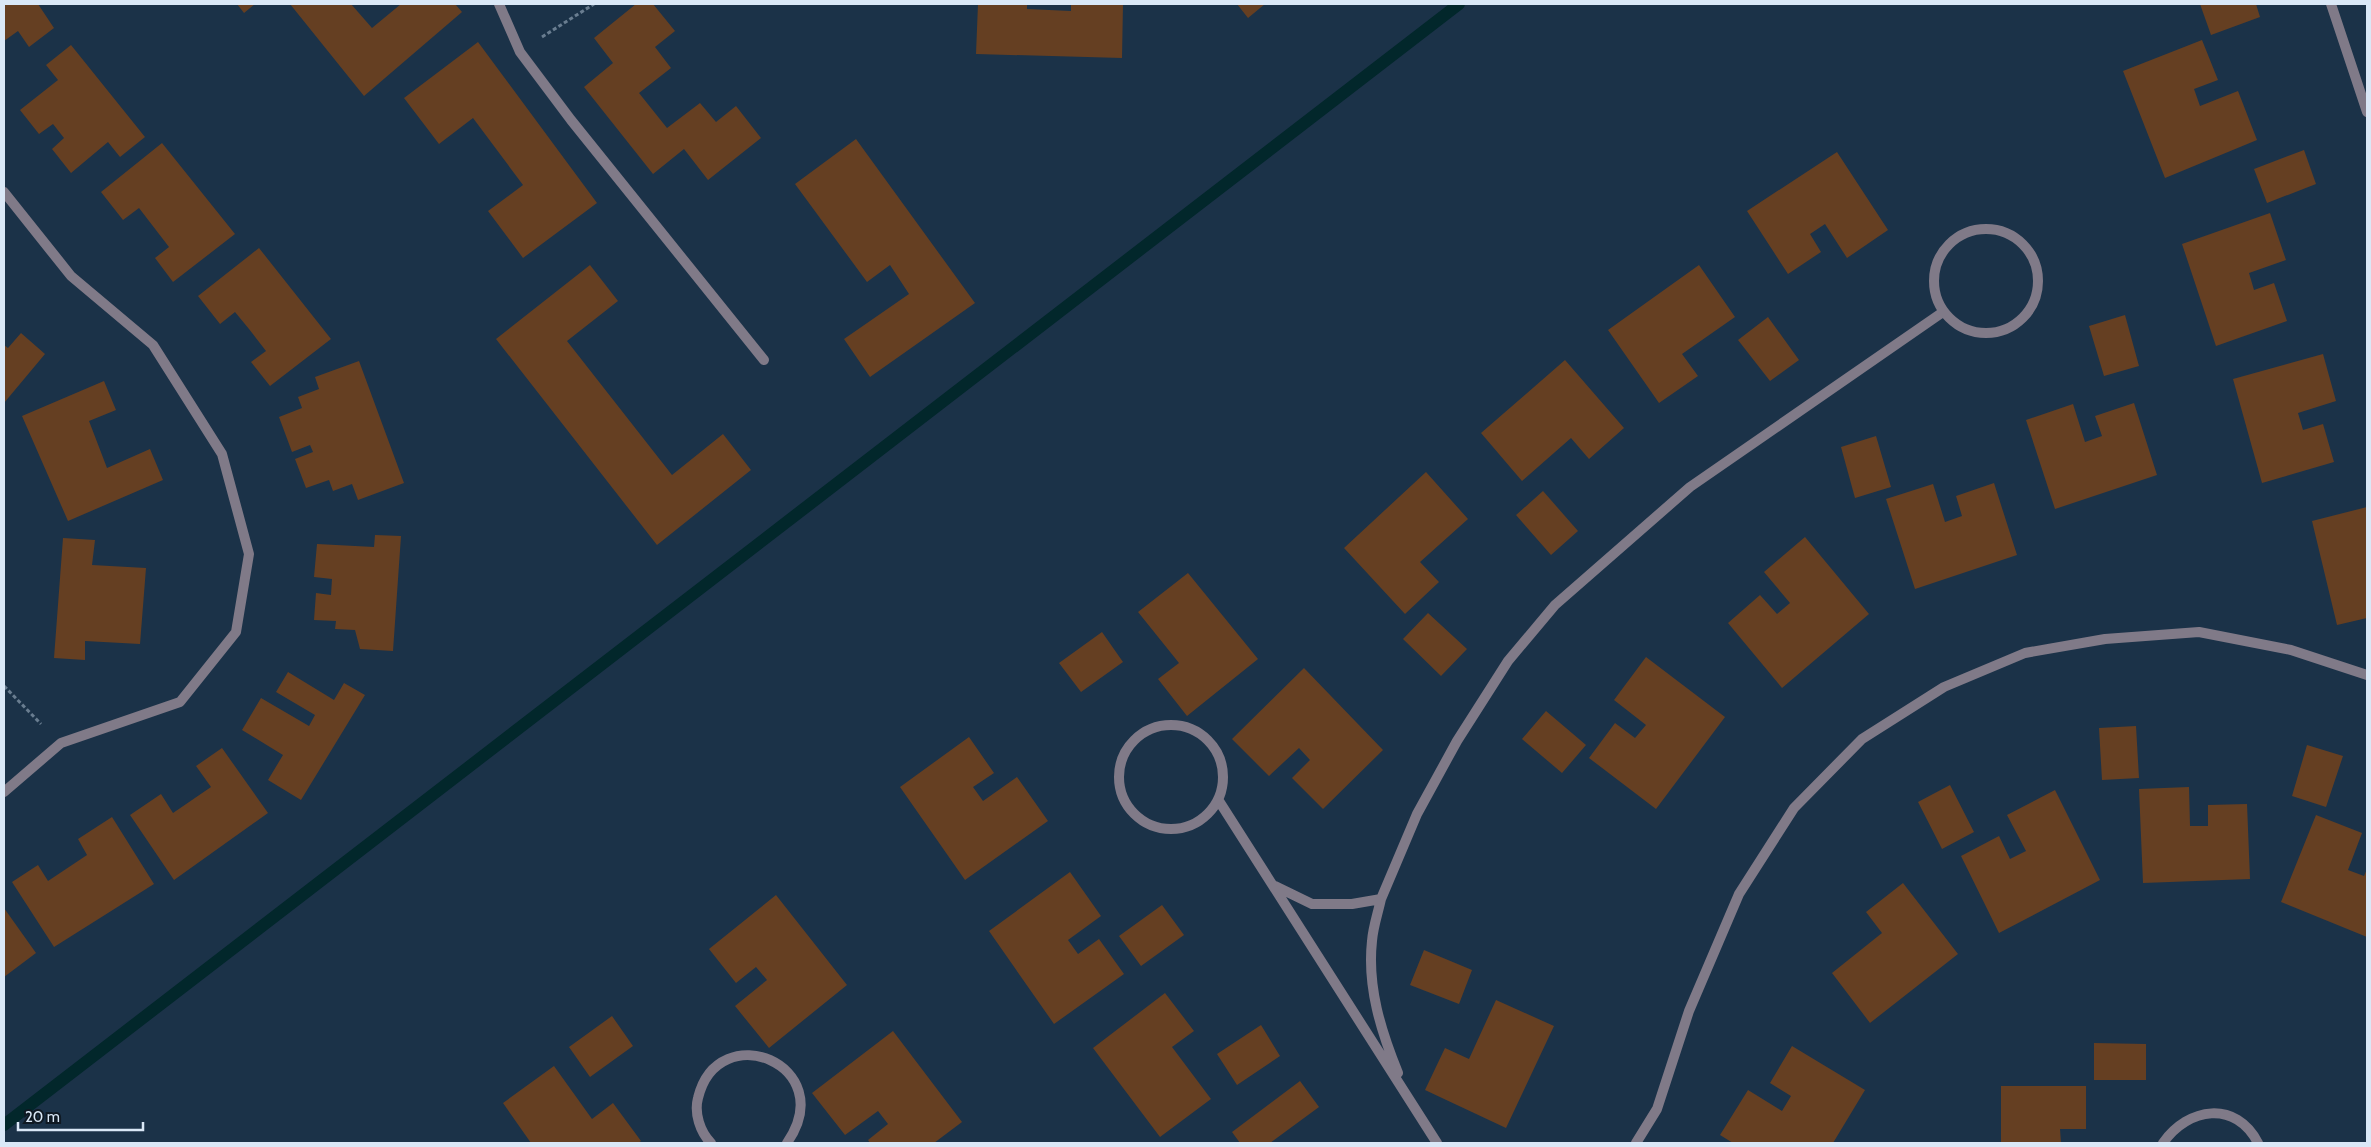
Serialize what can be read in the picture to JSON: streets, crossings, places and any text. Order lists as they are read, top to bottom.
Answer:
{
  "scale_bar": "20 m"
}
